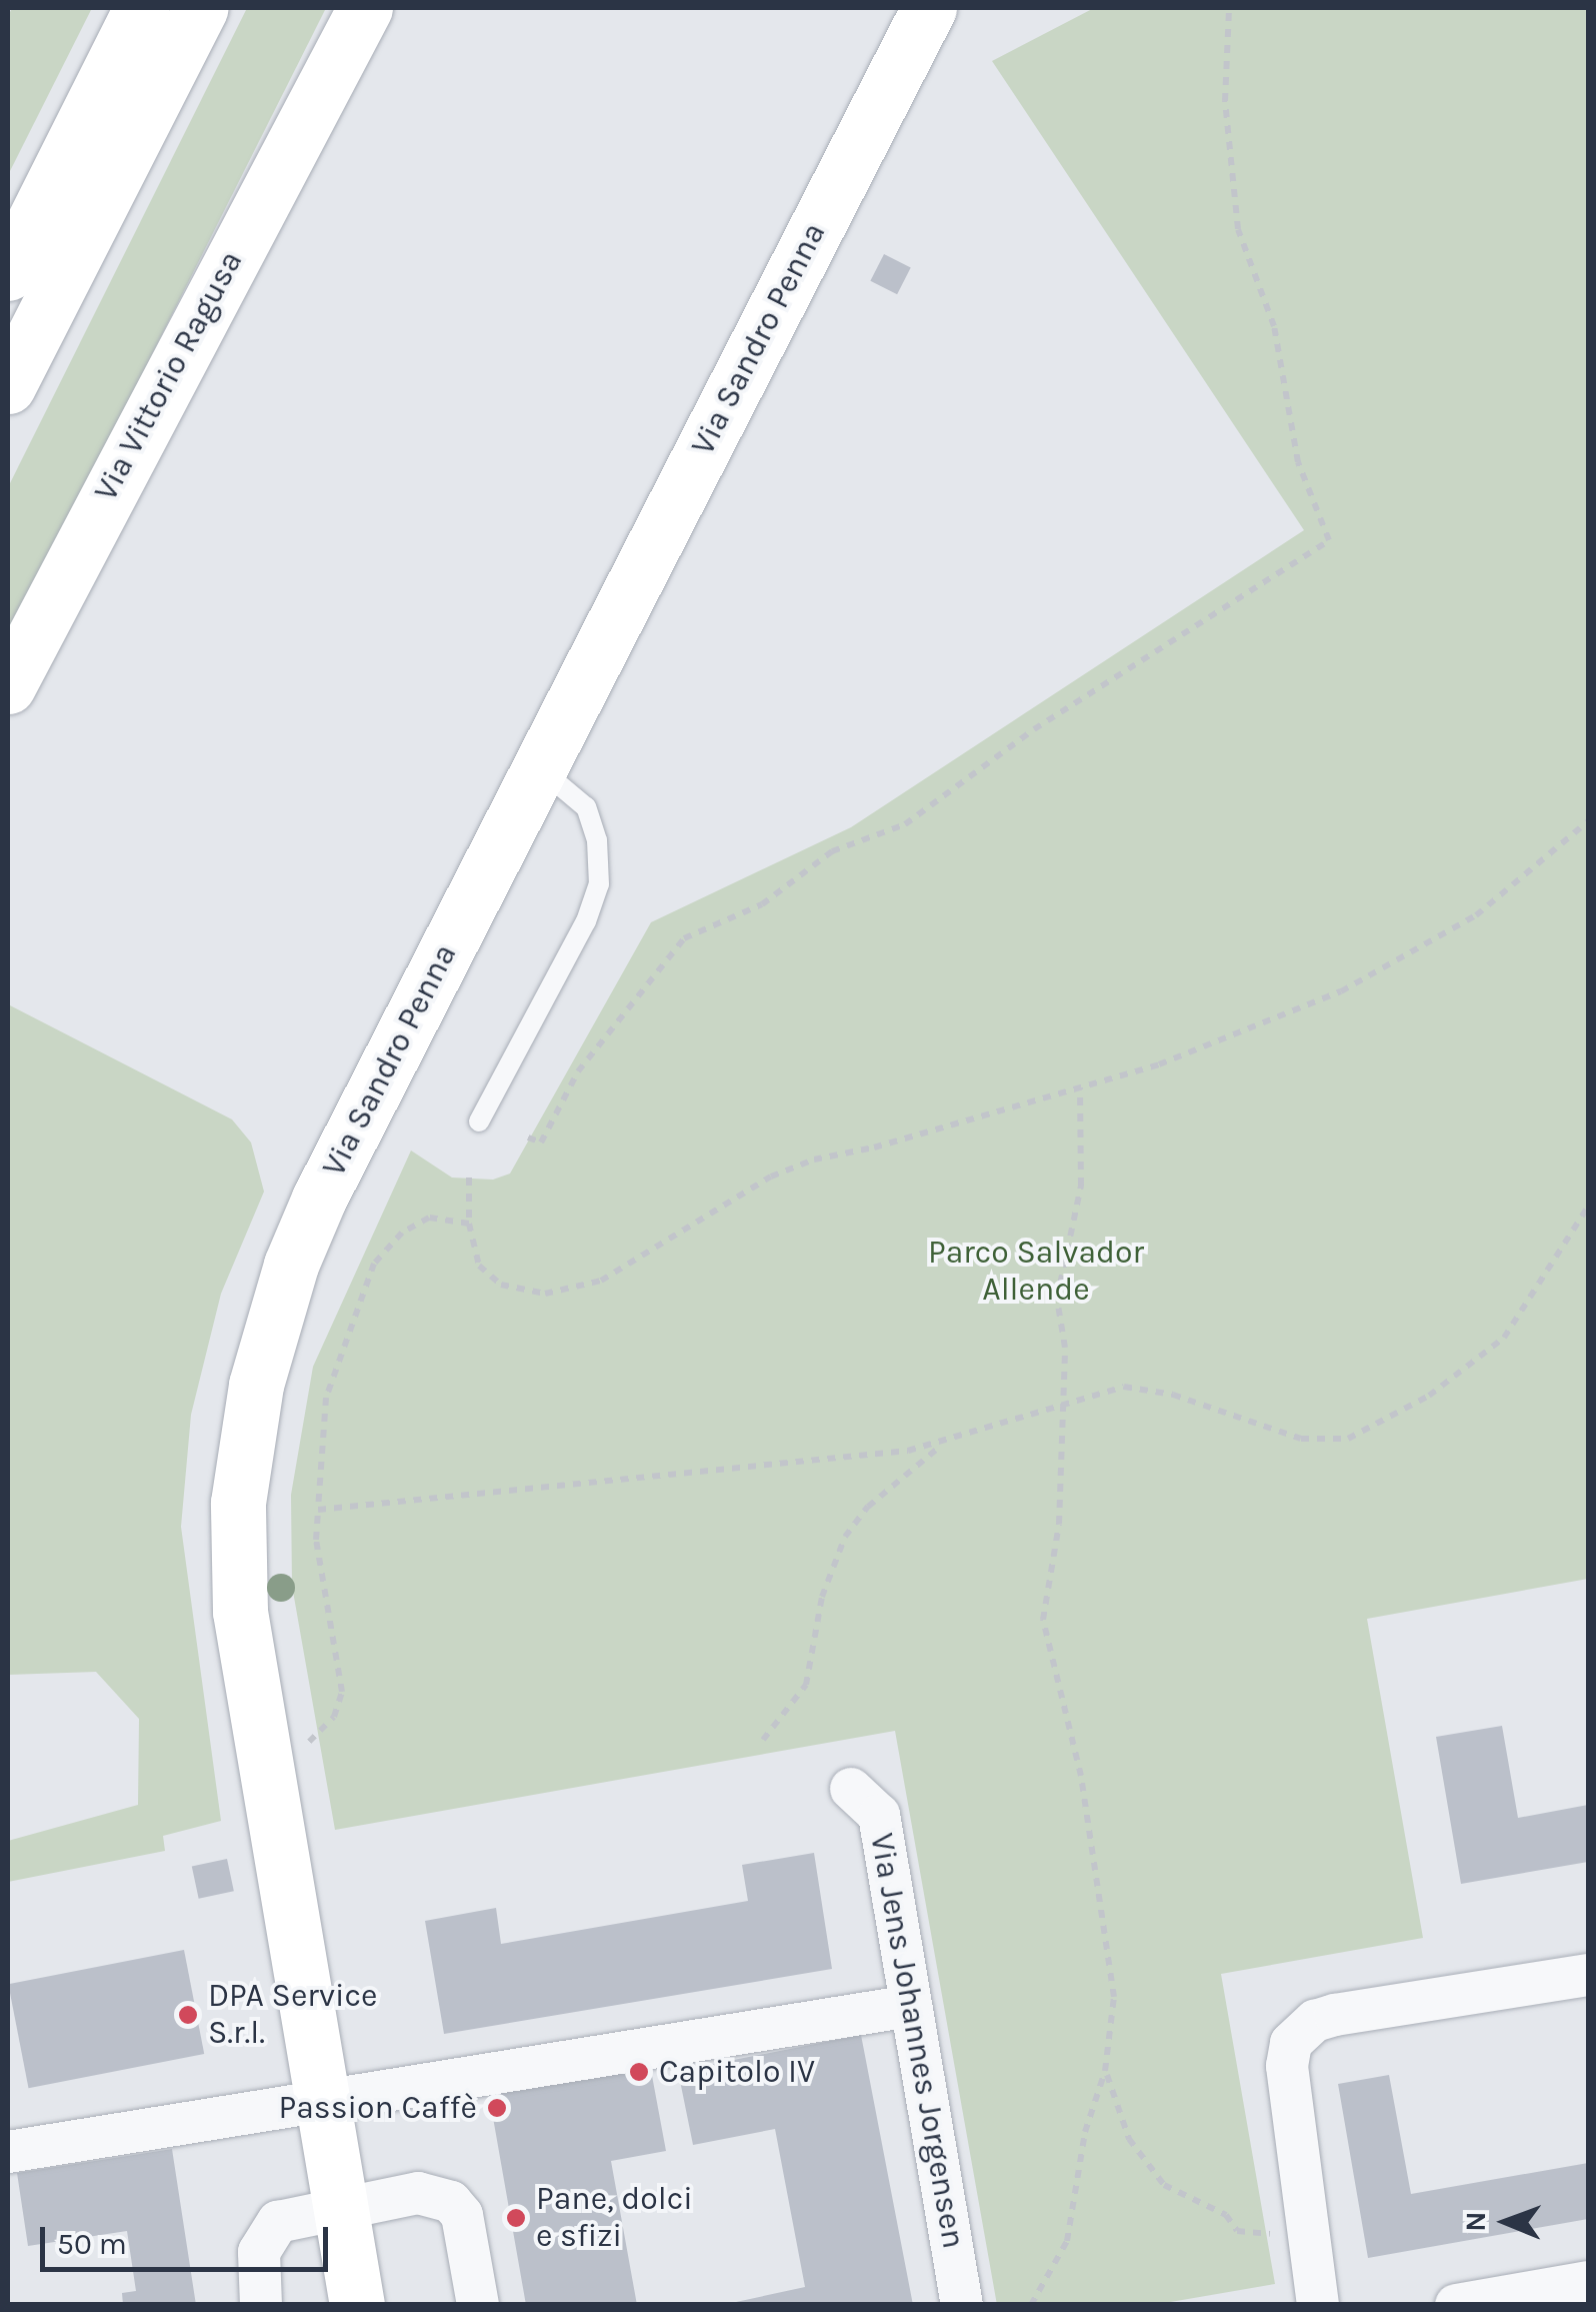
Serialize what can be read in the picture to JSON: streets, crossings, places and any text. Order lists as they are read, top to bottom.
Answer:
{
  "streets": {
    "main road": ["Via Sandro Penna", "Via Vittorio Ragusa"],
    "street": ["Via Jens Johannes Jorgensen"]
  },
  "parks": ["Parco Salvador Allende"],
  "places": [
    "DPA Service S.r.l.",
    "Capitolo IV",
    "Passion Caffè",
    "Pane, dolci e sfizi"
  ],
  "scale_bar": "50 m",
  "north": "left"
}
